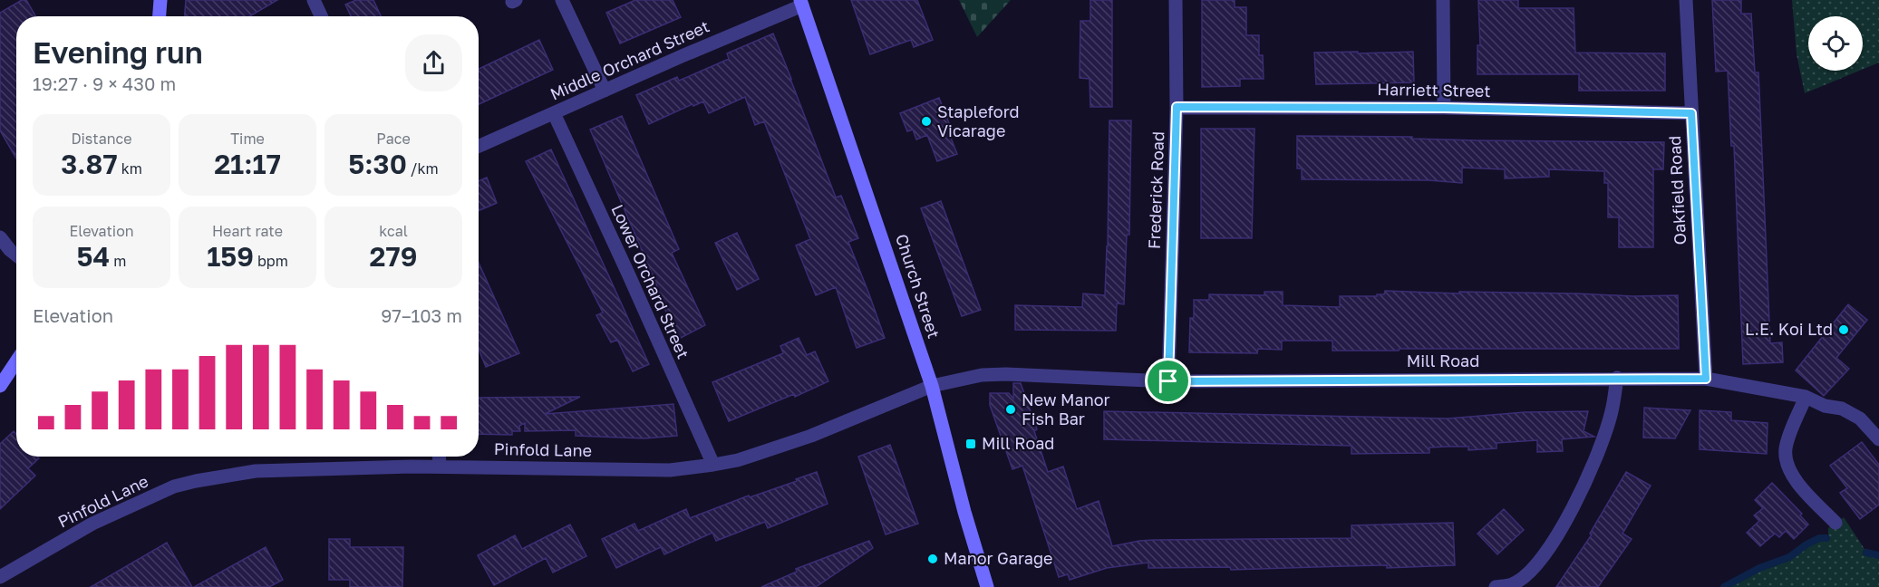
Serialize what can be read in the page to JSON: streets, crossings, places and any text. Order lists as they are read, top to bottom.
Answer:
{
  "streets": {
    "main road": ["Church Street"],
    "street": [
      "Middle Orchard Street",
      "Harriett Street",
      "Frederick Road",
      "Oakfield Road",
      "Lower Orchard Street",
      "Mill Road",
      "Pinfold Lane"
    ]
  },
  "crossings": [
    ["Middle Orchard Street", "Lower Orchard Street"],
    ["Middle Orchard Street", "Church Street"],
    ["Harriett Street", "Frederick Road"],
    ["Harriett Street", "Oakfield Road"],
    ["Frederick Road", "Mill Road"],
    ["Oakfield Road", "Mill Road"],
    ["Lower Orchard Street", "Pinfold Lane"],
    ["Church Street", "Mill Road"],
    ["Church Street", "Pinfold Lane"],
    ["Mill Road", "Pinfold Lane"]
  ],
  "places": {
    "other": [
      "Stapleford Vicarage",
      "L.E. Koi Ltd",
      "New Manor Fish Bar",
      "Manor Garage"
    ],
    "transit": ["Mill Road"]
  },
  "page": {
    "heading": ["Evening run", "19:27 · 9 × 430 m"],
    "stats": [
      ["Distance", "3.87 km"],
      ["Time", "21:17"],
      ["Pace", "5:30 /km"],
      ["Elevation", "54 m"],
      ["Heart rate", "159 bpm"],
      ["kcal", "279"]
    ],
    "chart": ["Elevation", "97–103 m"]
  }
}
